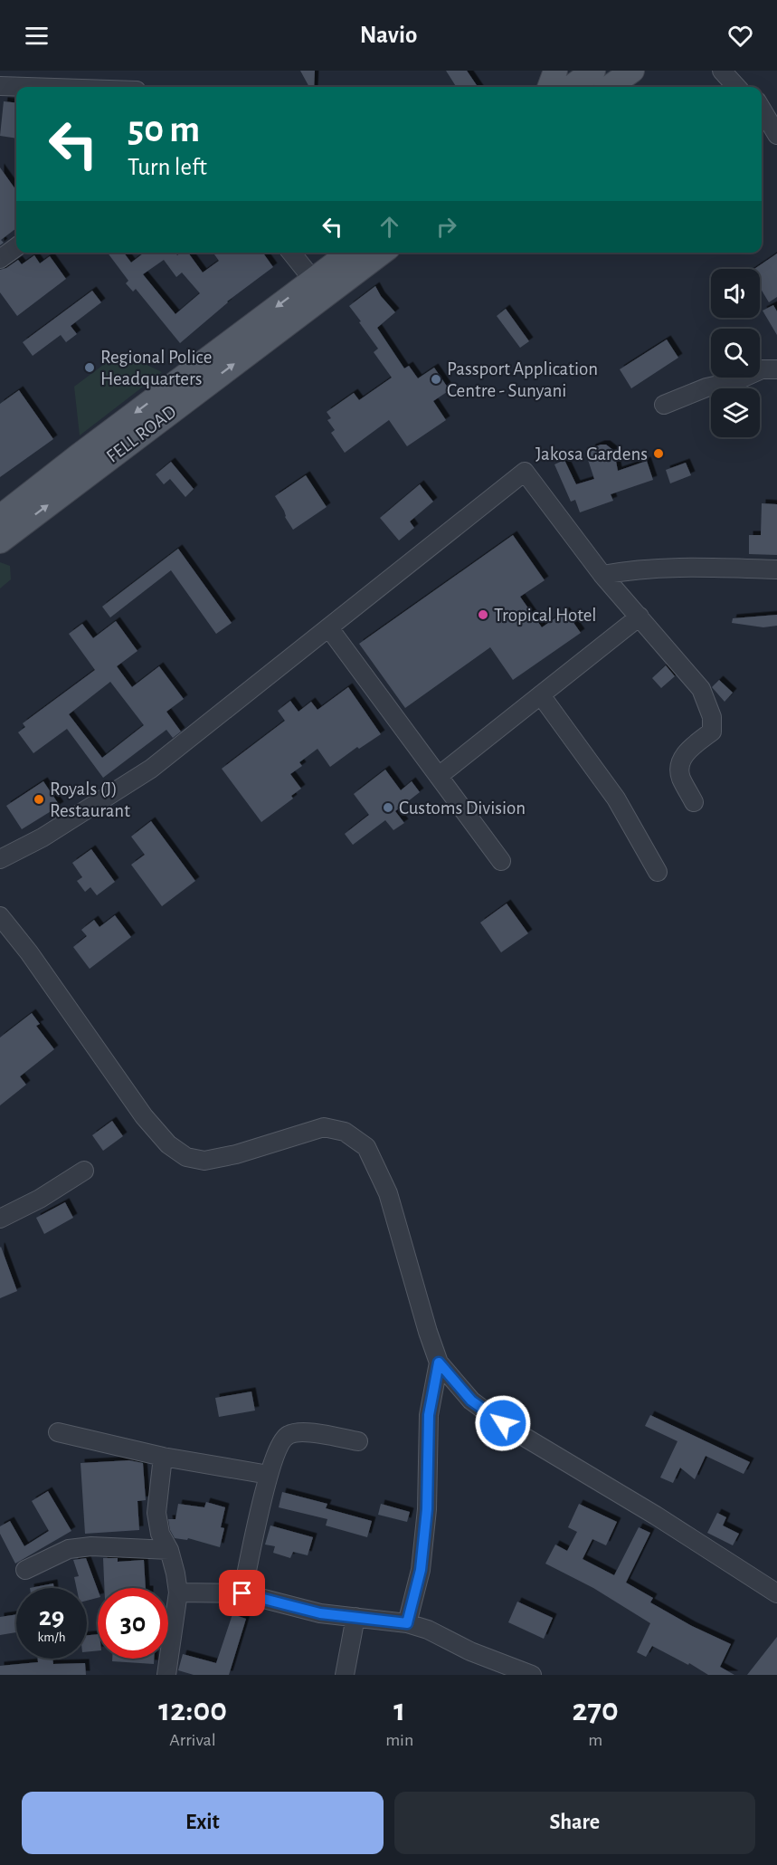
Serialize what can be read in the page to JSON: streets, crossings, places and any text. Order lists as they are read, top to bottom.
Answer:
{
  "streets": {
    "main road": ["FELL ROAD"]
  },
  "places": [
    "Regional Police Headquarters",
    "Passport Application Centre - Sunyani",
    "Jakosa Gardens",
    "Tropical Hotel",
    "Royals (J) Restaurant",
    "Customs Division"
  ],
  "page": {
    "header": "Navio",
    "turn": ["50 m", "Turn left"],
    "speed": "29 km/h",
    "limit": "30",
    "eta": [
      "12:00",
      "Arrival",
      "1",
      "min",
      "270",
      "m"
    ],
    "buttons": ["Exit", "Share"]
  }
}
